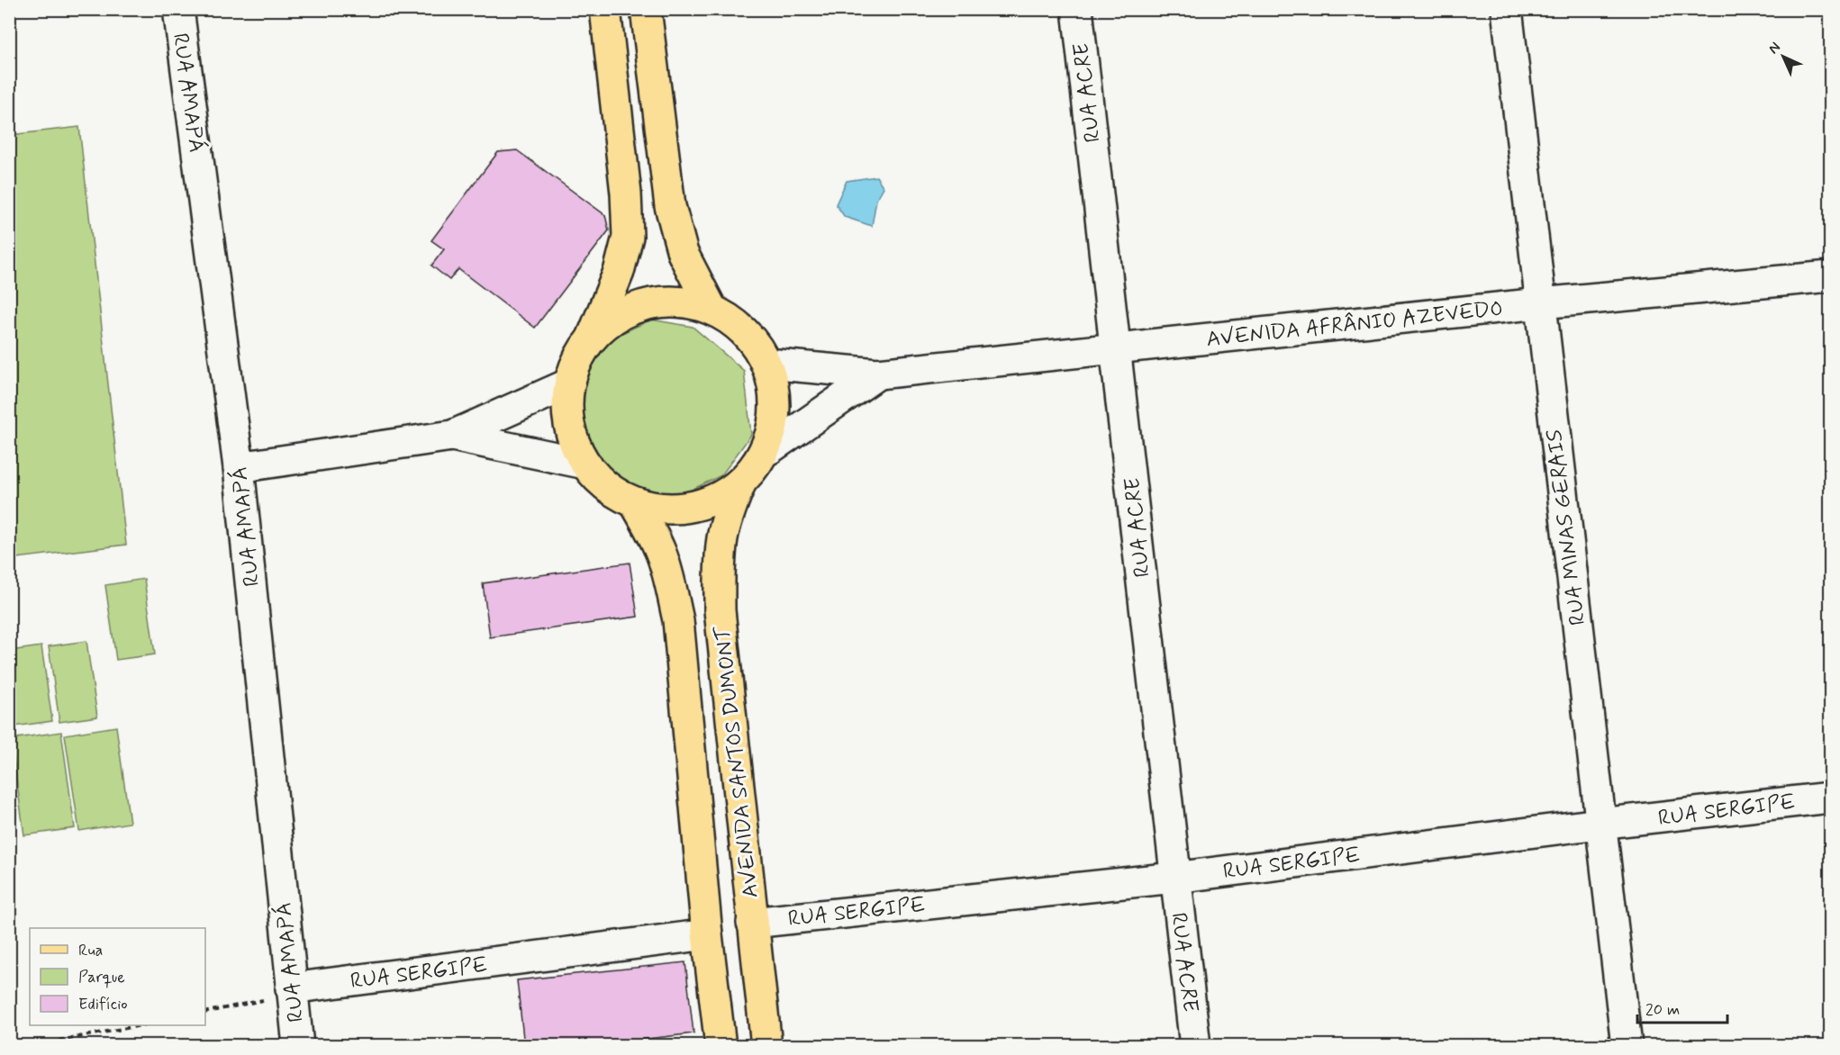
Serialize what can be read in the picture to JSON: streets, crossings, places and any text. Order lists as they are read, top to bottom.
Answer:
{
  "streets": {
    "main road": ["AVENIDA SANTOS DUMONT"],
    "street": [
      "RUA AMAPÁ",
      "RUA ACRE",
      "AVENIDA AFRÂNIO AZEVEDO",
      "RUA MINAS GERAIS",
      "RUA SERGIPE"
    ]
  },
  "crossings": [
    ["RUA AMAPÁ", "RUA SERGIPE"],
    ["RUA ACRE", "AVENIDA AFRÂNIO AZEVEDO"],
    ["RUA ACRE", "RUA SERGIPE"],
    ["AVENIDA AFRÂNIO AZEVEDO", "RUA MINAS GERAIS"],
    ["AVENIDA AFRÂNIO AZEVEDO", "AVENIDA SANTOS DUMONT"],
    ["RUA MINAS GERAIS", "RUA SERGIPE"],
    ["AVENIDA SANTOS DUMONT", "RUA SERGIPE"]
  ],
  "legend": ["Rua", "Parque", "Edifício"],
  "scale_bar": "20 m",
  "north": "top left"
}
